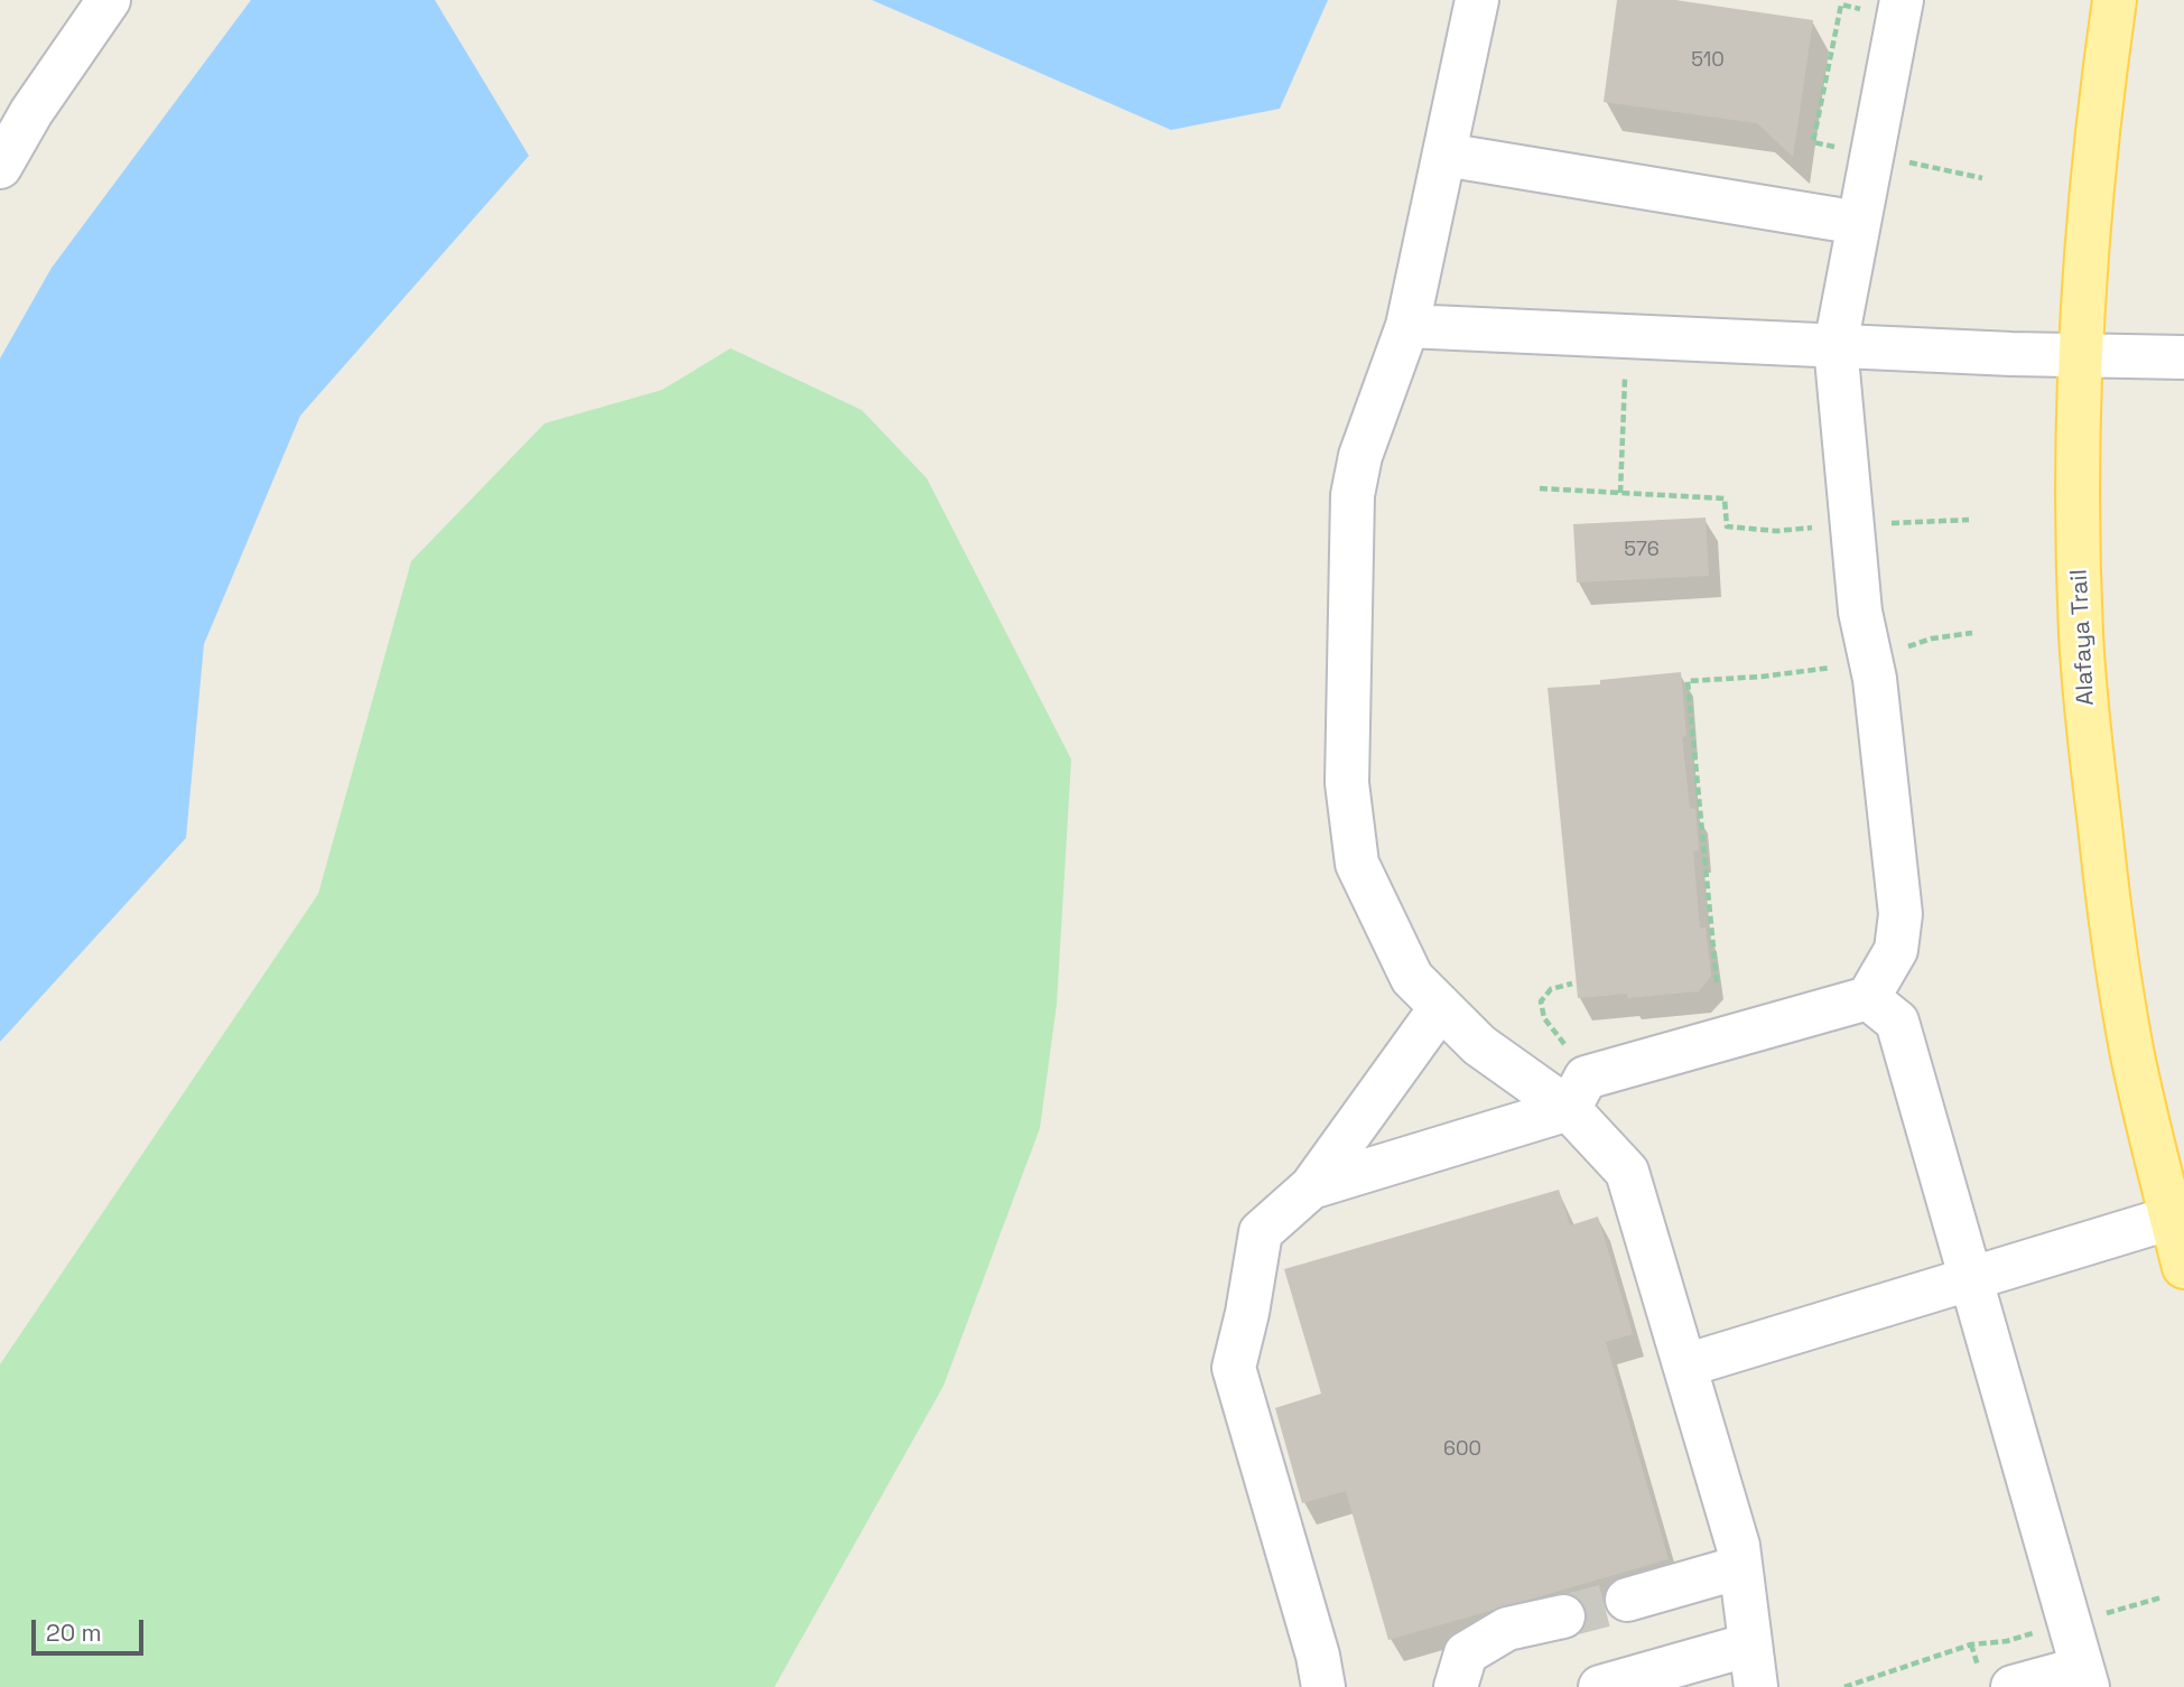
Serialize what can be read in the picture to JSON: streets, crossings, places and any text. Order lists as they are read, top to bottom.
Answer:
{
  "streets": {
    "main road": ["Alafaya Trail"]
  },
  "house_numbers": ["510", "576", "600"],
  "scale_bar": "20 m"
}
